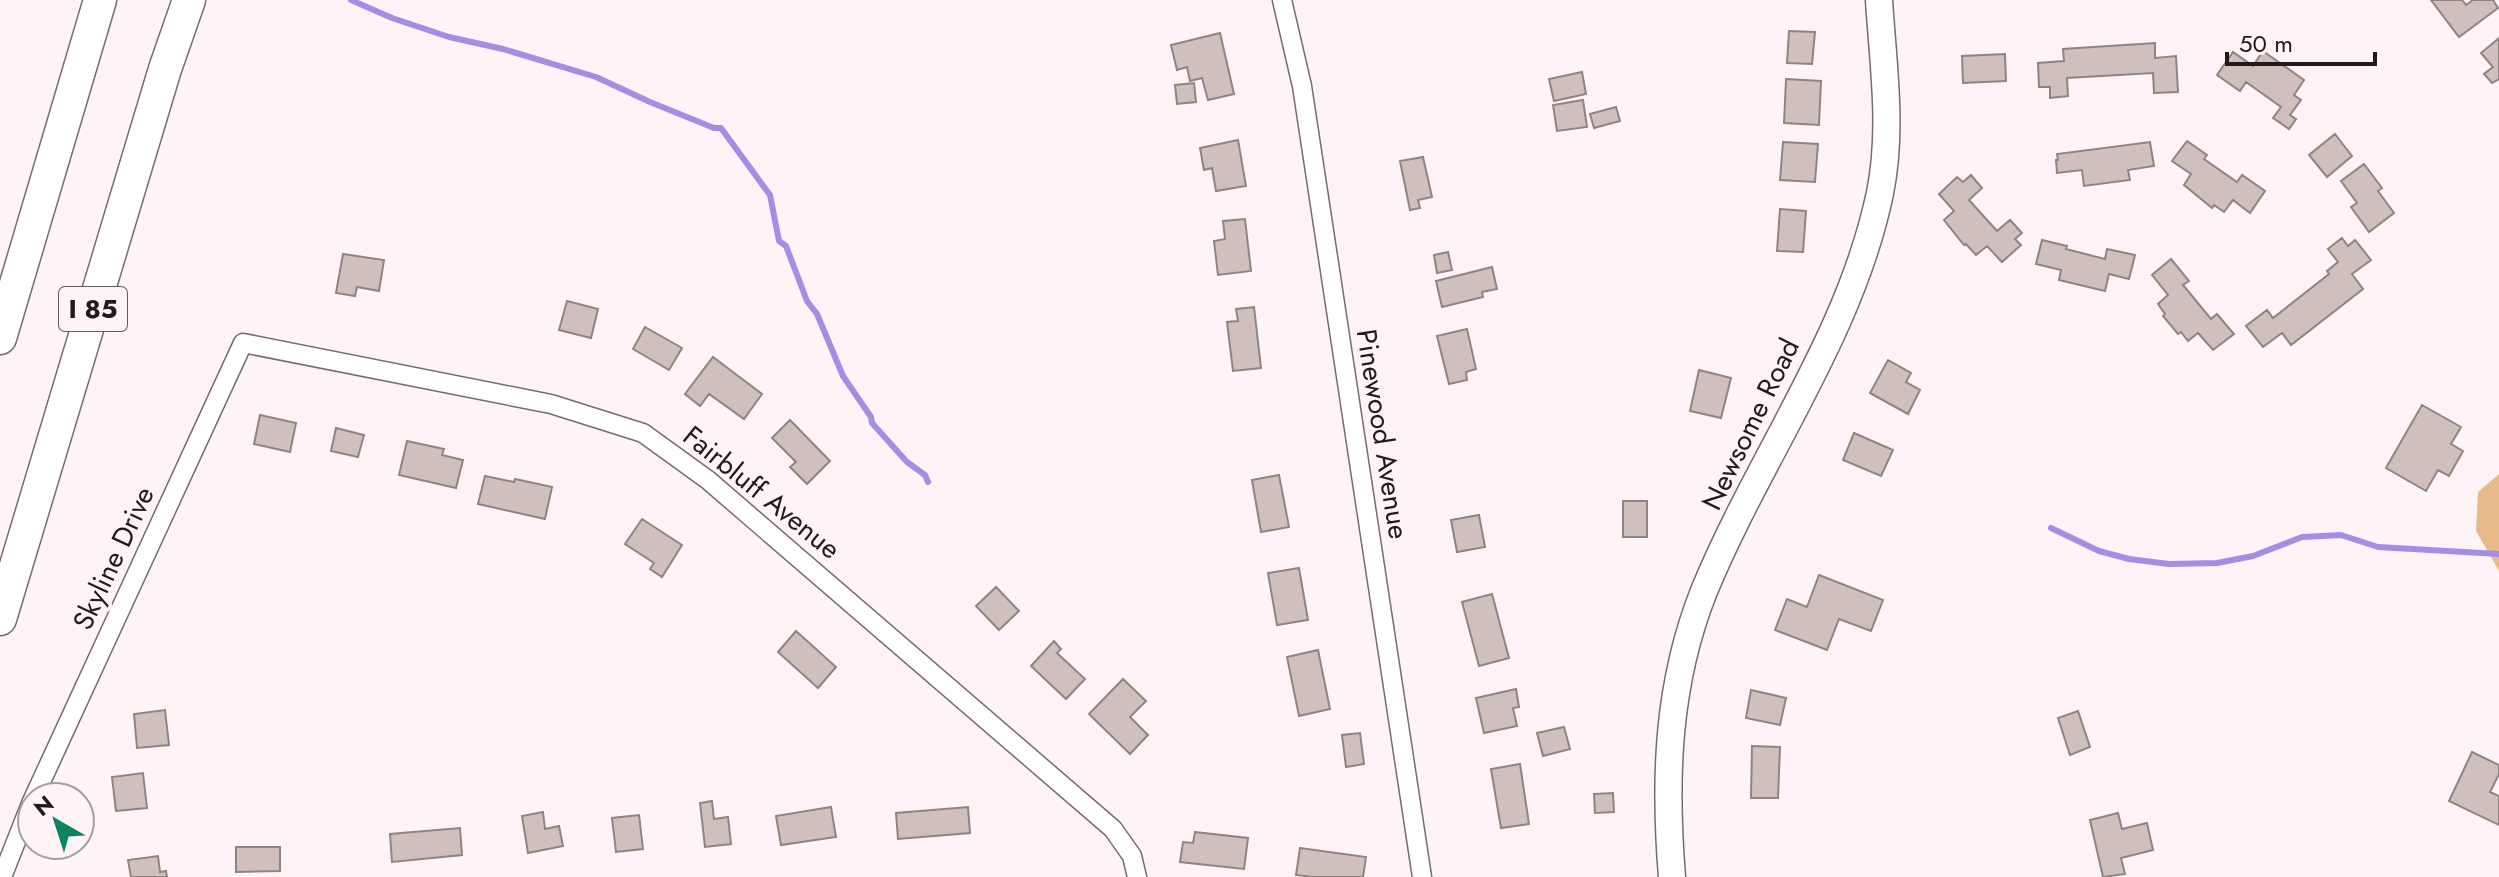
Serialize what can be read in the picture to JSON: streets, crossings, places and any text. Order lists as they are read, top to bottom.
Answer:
{
  "streets": {
    "highway": ["I 85"],
    "street": [
      "Newsome Road",
      "Pinewood Avenue",
      "Fairbluff Avenue",
      "Skyline Drive"
    ]
  },
  "crossings": [
    ["Fairbluff Avenue", "Skyline Drive"]
  ],
  "scale_bar": "50 m",
  "north": "top left"
}
